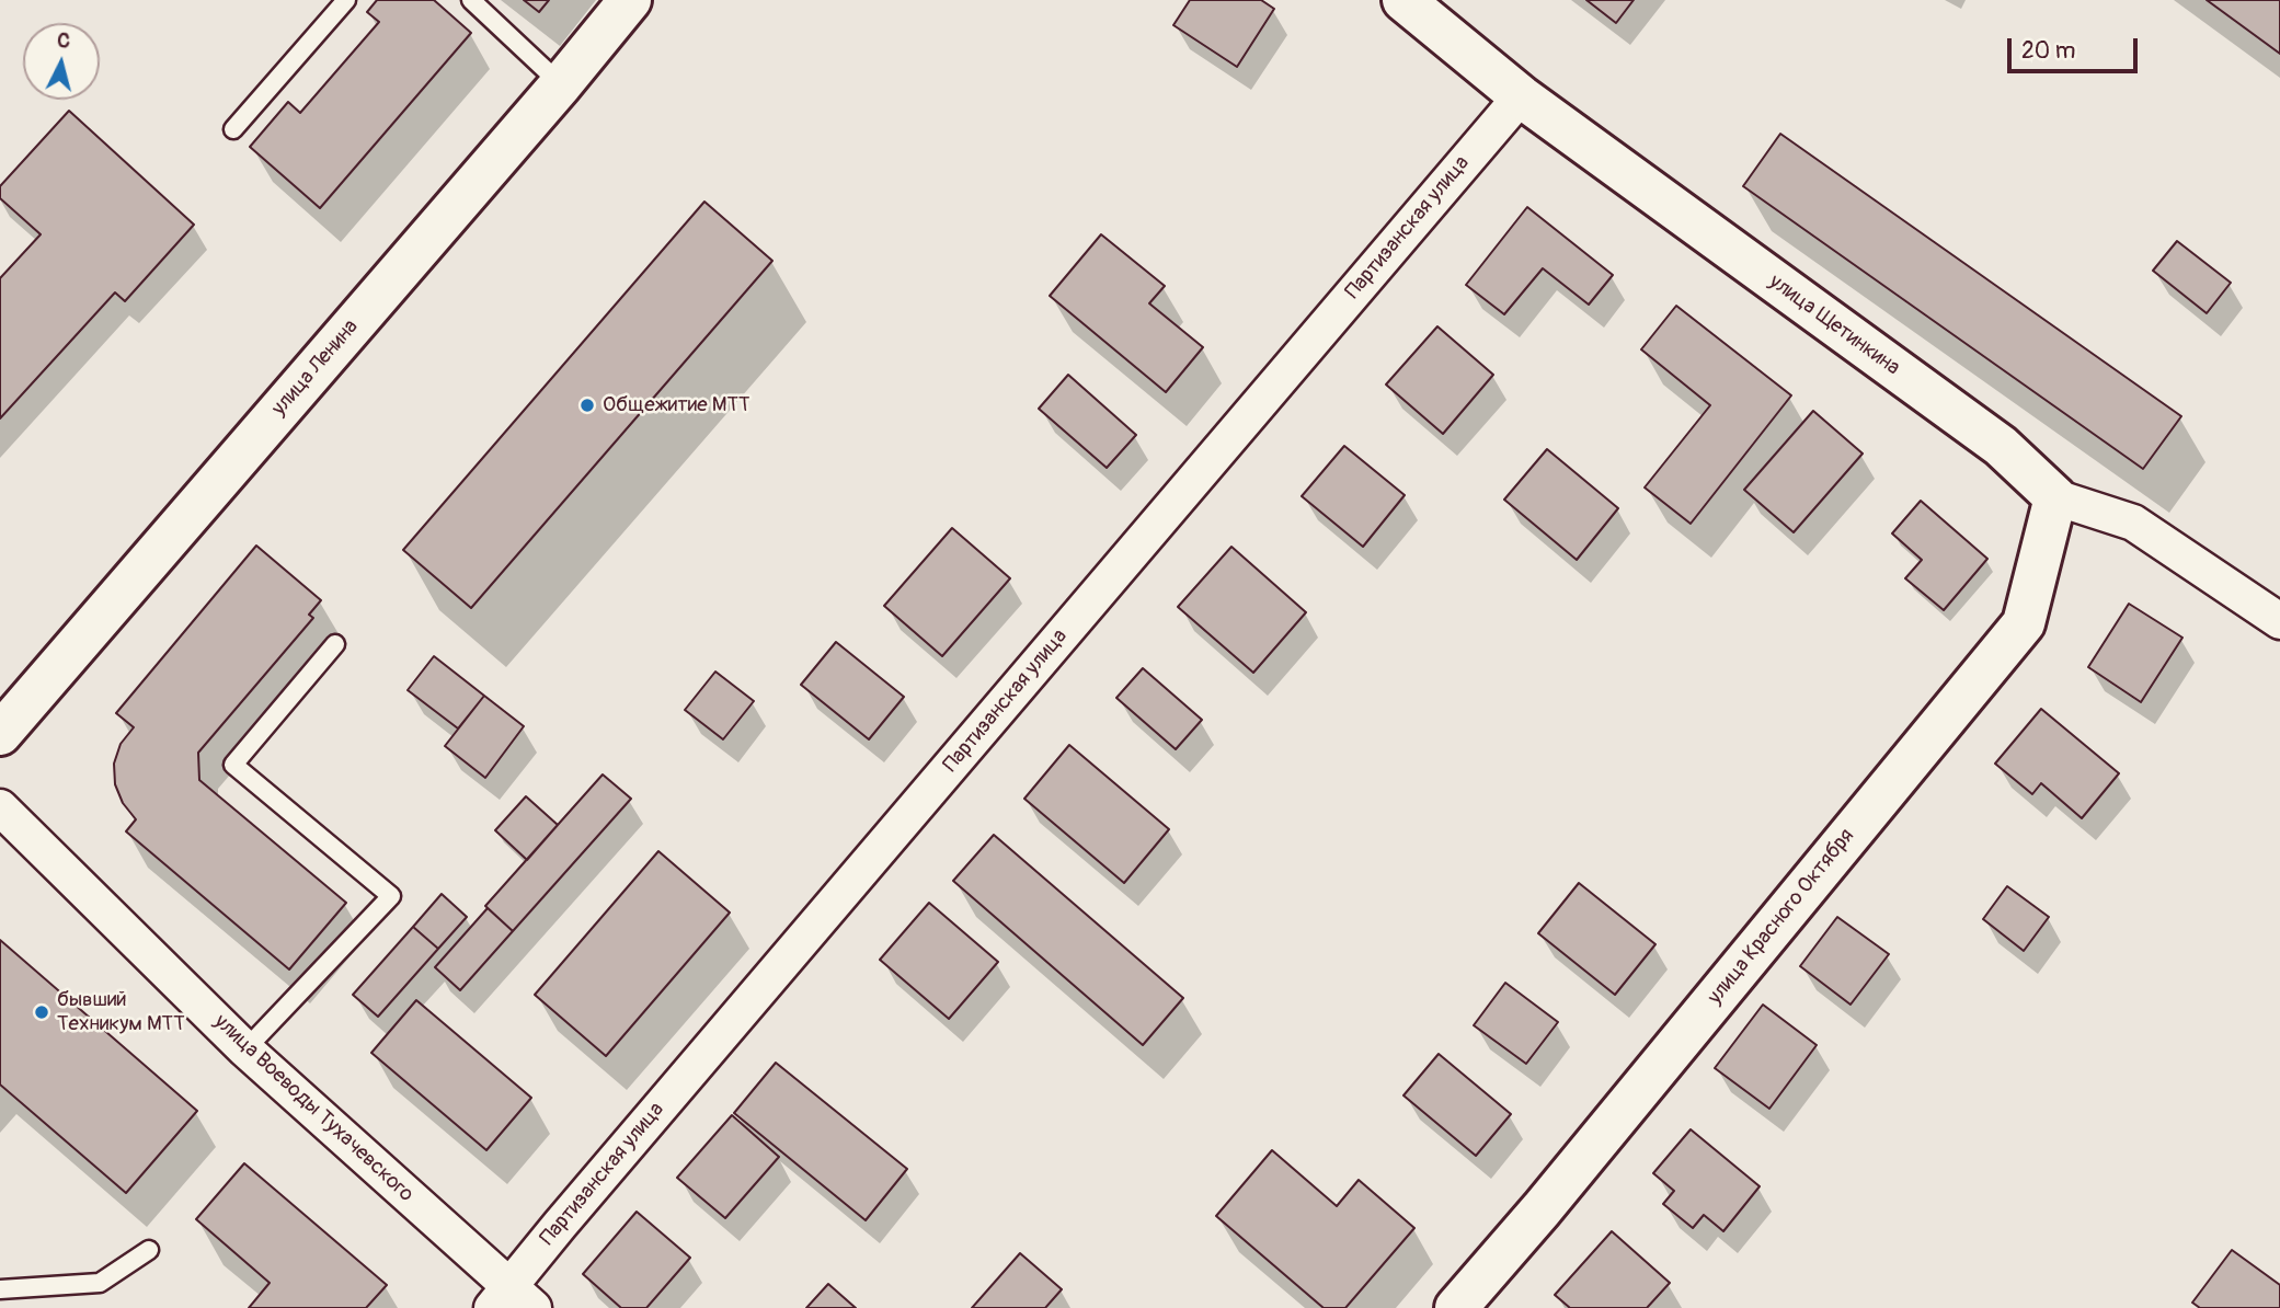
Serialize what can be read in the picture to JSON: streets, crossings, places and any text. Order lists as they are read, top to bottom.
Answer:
{
  "streets": {
    "main road": ["улица Щетинкина", "улица Ленина", "улица Красного Октября"],
    "street": ["Партизанская улица", "улица Воеводы Тухачевского"]
  },
  "crossings": [
    ["Партизанская улица", "улица Щетинкина"],
    ["Партизанская улица", "улица Воеводы Тухачевского"],
    ["улица Щетинкина", "улица Красного Октября"]
  ],
  "places": ["Общежитие МТТ", "бывший Техникум МТТ"],
  "scale_bar": "20 m",
  "north": "top"
}
